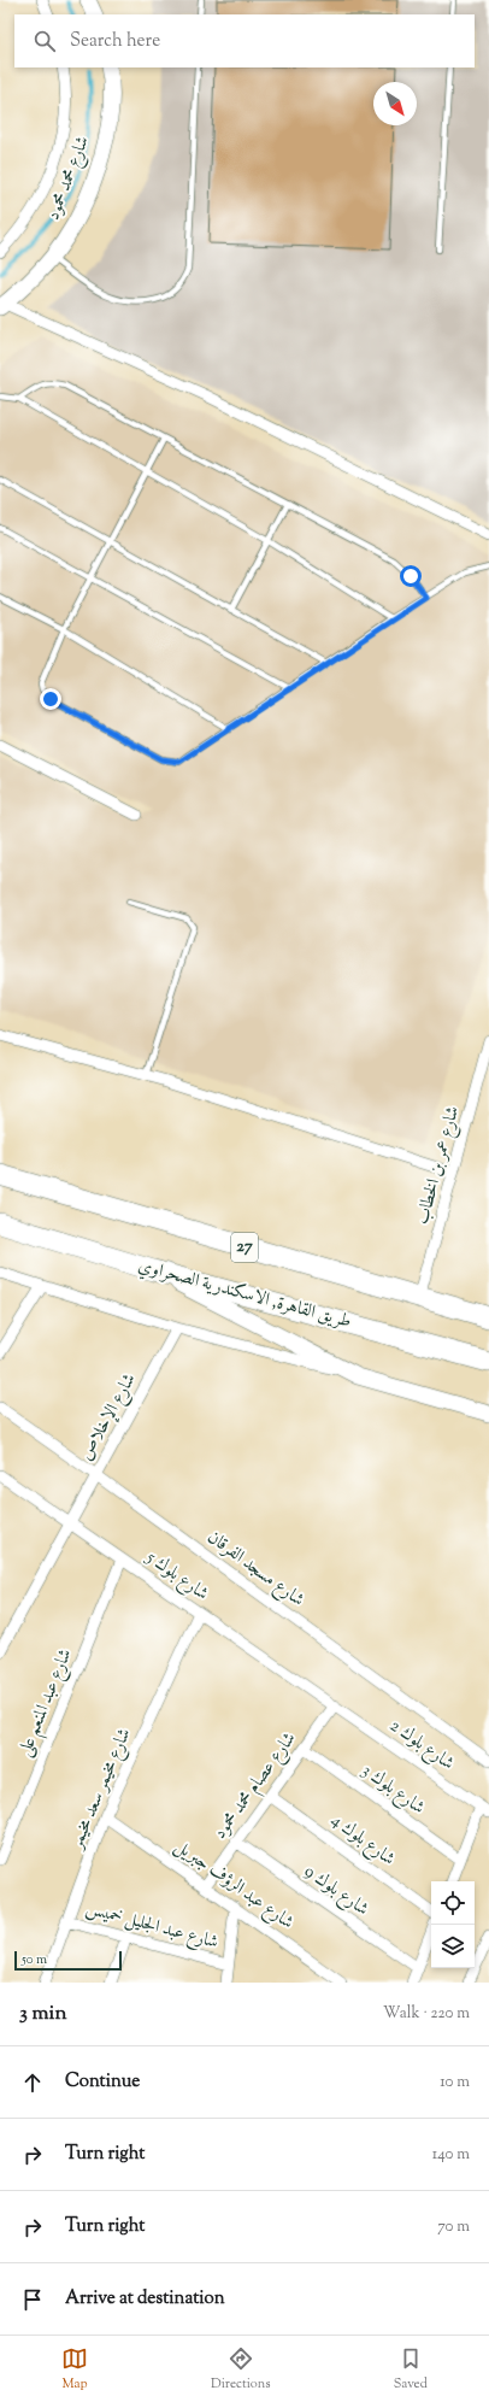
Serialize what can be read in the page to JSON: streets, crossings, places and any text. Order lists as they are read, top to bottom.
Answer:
{
  "streets": {
    "highway": ["27", "طريق القاهرة, الاسكندرية الصحراوي"],
    "street": [
      "شارع محمد محمود",
      "شارع عمر بن الخطاب",
      "شارع الإخلاص",
      "شارع مسجد الفرقان",
      "شارع بلوك 5",
      "شارع عبد المنعم على",
      "شارع بلوك 2",
      "شارع عصام محمد محمود",
      "شارع مخيمر سعد مخيمر",
      "شارع بلوك 3",
      "شارع بلوك 4",
      "شارع عبد الرؤف جبريل",
      "شارع بلوك 9",
      "شارع عبد الجليل خميس"
    ]
  },
  "crossings": [
    ["شارع عمر بن الخطاب", "27"],
    ["شارع الإخلاص", "شارع مسجد الفرقان"],
    ["شارع الإخلاص", "شارع بلوك 5"],
    ["شارع بلوك 5", "شارع عبد المنعم على"],
    ["شارع بلوك 5", "شارع بلوك 2"],
    ["شارع بلوك 5", "شارع عصام محمد محمود"],
    ["شارع بلوك 5", "شارع مخيمر سعد مخيمر"],
    ["شارع بلوك 2", "شارع عصام محمد محمود"],
    ["شارع عصام محمد محمود", "شارع بلوك 3"],
    ["شارع عصام محمد محمود", "شارع بلوك 4"],
    ["شارع عصام محمد محمود", "شارع عبد الرؤف جبريل"],
    ["شارع عصام محمد محمود", "شارع بلوك 9"],
    ["شارع مخيمر سعد مخيمر", "شارع عبد الرؤف جبريل"],
    ["شارع مخيمر سعد مخيمر", "شارع عبد الجليل خميس"]
  ],
  "scale_bar": "50 m",
  "north": "bottom right",
  "page": {
    "search": "Search here",
    "scale": "50 m",
    "heading": ["3 min", "Walk · 220 m"],
    "list": [
      ["Continue", "10 m"],
      ["Turn right", "140 m"],
      ["Turn right", "70 m"],
      "Arrive at destination"
    ],
    "nav": ["Map", "Directions", "Saved"]
  }
}
